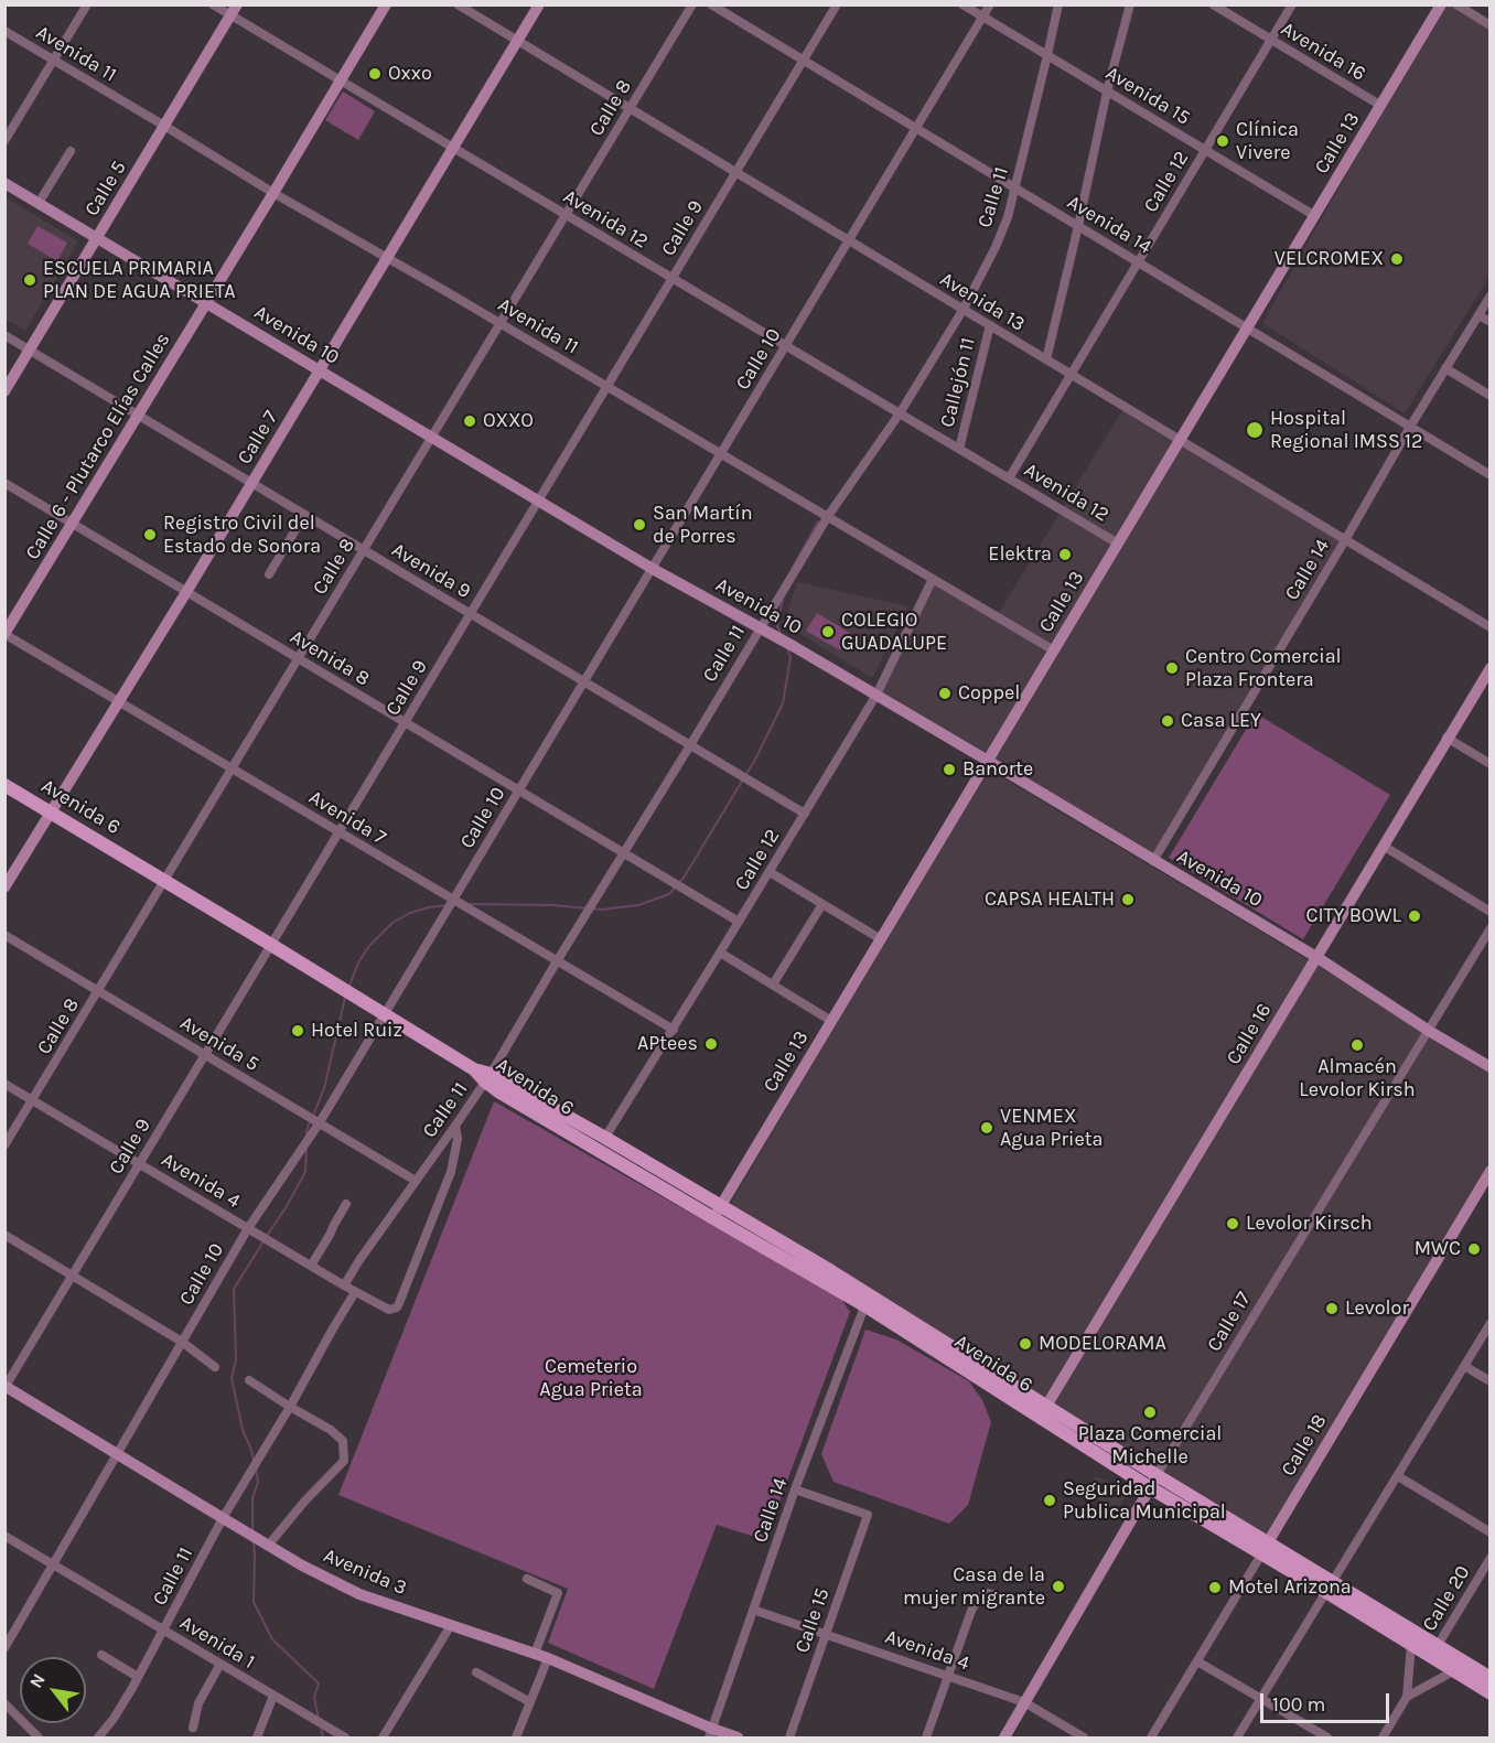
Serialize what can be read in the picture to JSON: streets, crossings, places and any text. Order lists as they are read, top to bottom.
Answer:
{
  "streets": {
    "main road": ["Avenida 6"],
    "street": [
      "Avenida 16",
      "Avenida 11",
      "Avenida 15",
      "Calle 8",
      "Calle 13",
      "Calle 12",
      "Calle 5",
      "Calle 11",
      "Avenida 12",
      "Avenida 14",
      "Calle 9",
      "Avenida 13",
      "Avenida 10",
      "Calle 10",
      "Callejón 11",
      "Calle 7",
      "Calle 6 - Plutarco Elías Calles",
      "Calle 14",
      "Avenida 9",
      "Avenida 8",
      "Avenida 7",
      "Calle 16",
      "Avenida 5",
      "Avenida 4",
      "Calle 17",
      "Calle 18",
      "Avenida 3",
      "Calle 20",
      "Calle 15",
      "Avenida 1"
    ]
  },
  "crossings": [
    ["Avenida 16", "Calle 13"],
    ["Avenida 16", "Calle 12"],
    ["Avenida 11", "Calle 8"],
    ["Avenida 11", "Calle 13"],
    ["Avenida 11", "Calle 12"],
    ["Avenida 11", "Calle 5"],
    ["Avenida 11", "Calle 11"],
    ["Avenida 11", "Calle 9"],
    ["Avenida 11", "Calle 10"],
    ["Avenida 11", "Calle 7"],
    ["Avenida 11", "Calle 6 - Plutarco Elías Calles"],
    ["Avenida 15", "Calle 13"],
    ["Avenida 15", "Calle 12"],
    ["Avenida 15", "Calle 11"],
    ["Avenida 15", "Calle 10"],
    ["Calle 8", "Avenida 12"],
    ["Calle 8", "Avenida 13"],
    ["Calle 8", "Avenida 10"],
    ["Calle 8", "Avenida 9"],
    ["Calle 8", "Avenida 8"],
    ["Calle 8", "Avenida 6"],
    ["Calle 8", "Avenida 7"],
    ["Calle 8", "Avenida 5"],
    ["Calle 8", "Avenida 4"],
    ["Calle 13", "Avenida 12"],
    ["Calle 13", "Avenida 14"],
    ["Calle 13", "Avenida 13"],
    ["Calle 13", "Avenida 10"],
    ["Calle 13", "Avenida 6"],
    ["Calle 12", "Avenida 12"],
    ["Calle 12", "Avenida 14"],
    ["Calle 12", "Avenida 13"],
    ["Calle 12", "Avenida 10"],
    ["Calle 12", "Avenida 9"],
    ["Calle 12", "Avenida 8"],
    ["Calle 12", "Avenida 6"],
    ["Calle 12", "Avenida 7"],
    ["Calle 5", "Avenida 12"],
    ["Calle 5", "Avenida 10"],
    ["Calle 5", "Avenida 9"],
    ["Calle 11", "Avenida 12"],
    ["Calle 11", "Avenida 14"],
    ["Calle 11", "Avenida 13"],
    ["Calle 11", "Avenida 10"],
    ["Calle 11", "Avenida 9"],
    ["Calle 11", "Avenida 8"],
    ["Calle 11", "Avenida 6"],
    ["Calle 11", "Avenida 7"],
    ["Calle 11", "Avenida 5"],
    ["Calle 11", "Avenida 4"],
    ["Calle 11", "Avenida 3"],
    ["Calle 11", "Avenida 1"],
    ["Avenida 12", "Calle 9"],
    ["Avenida 12", "Calle 10"],
    ["Avenida 12", "Callejón 11"],
    ["Avenida 12", "Calle 7"],
    ["Avenida 12", "Calle 6 - Plutarco Elías Calles"],
    ["Avenida 14", "Calle 9"],
    ["Avenida 14", "Calle 10"],
    ["Avenida 14", "Calle 14"],
    ["Calle 9", "Avenida 13"],
    ["Calle 9", "Avenida 10"],
    ["Calle 9", "Avenida 9"],
    ["Calle 9", "Avenida 8"],
    ["Calle 9", "Avenida 6"],
    ["Calle 9", "Avenida 7"],
    ["Calle 9", "Avenida 5"],
    ["Calle 9", "Avenida 4"],
    ["Calle 9", "Avenida 3"],
    ["Avenida 13", "Calle 10"],
    ["Avenida 13", "Callejón 11"],
    ["Avenida 13", "Calle 7"],
    ["Avenida 13", "Calle 14"],
    ["Avenida 10", "Calle 10"],
    ["Avenida 10", "Calle 7"],
    ["Avenida 10", "Calle 6 - Plutarco Elías Calles"],
    ["Avenida 10", "Calle 14"],
    ["Avenida 10", "Calle 16"],
    ["Avenida 10", "Calle 17"],
    ["Calle 10", "Avenida 9"],
    ["Calle 10", "Avenida 8"],
    ["Calle 10", "Avenida 6"],
    ["Calle 10", "Avenida 7"],
    ["Calle 10", "Avenida 5"],
    ["Calle 10", "Avenida 4"],
    ["Calle 10", "Avenida 3"],
    ["Calle 10", "Avenida 1"],
    ["Calle 7", "Avenida 9"],
    ["Calle 7", "Avenida 8"],
    ["Calle 7", "Avenida 6"],
    ["Calle 7", "Avenida 7"],
    ["Calle 6 - Plutarco Elías Calles", "Avenida 9"],
    ["Calle 6 - Plutarco Elías Calles", "Avenida 8"],
    ["Calle 6 - Plutarco Elías Calles", "Avenida 7"],
    ["Calle 14", "Avenida 6"],
    ["Calle 14", "Avenida 4"],
    ["Calle 14", "Avenida 3"],
    ["Calle 14", "Calle 15"],
    ["Avenida 6", "Calle 16"],
    ["Avenida 6", "Calle 17"],
    ["Avenida 6", "Calle 18"],
    ["Avenida 6", "Calle 20"],
    ["Avenida 4", "Calle 17"],
    ["Avenida 4", "Calle 15"]
  ],
  "parks": ["Cemeterio Agua Prieta"],
  "places": [
    "Oxxo",
    "Clínica Vivere",
    "VELCROMEX",
    "ESCUELA PRIMARIA PLAN DE AGUA PRIETA",
    "OXXO",
    "Hospital Regional IMSS 12",
    "San Martín de Porres",
    "Registro Civil del Estado de Sonora",
    "Elektra",
    "COLEGIO GUADALUPE",
    "Centro Comercial Plaza Frontera",
    "Coppel",
    "Casa LEY",
    "Banorte",
    "CAPSA HEALTH",
    "CITY BOWL",
    "Hotel Ruiz",
    "APtees",
    "Almacén Levolor Kirsh",
    "VENMEX Agua Prieta",
    "Levolor Kirsch",
    "MWC",
    "Levolor",
    "MODELORAMA",
    "Plaza Comercial Michelle",
    "Seguridad Publica Municipal",
    "Casa de la mujer migrante",
    "Motel Arizona"
  ],
  "scale_bar": "100 m",
  "north": "top left"
}
